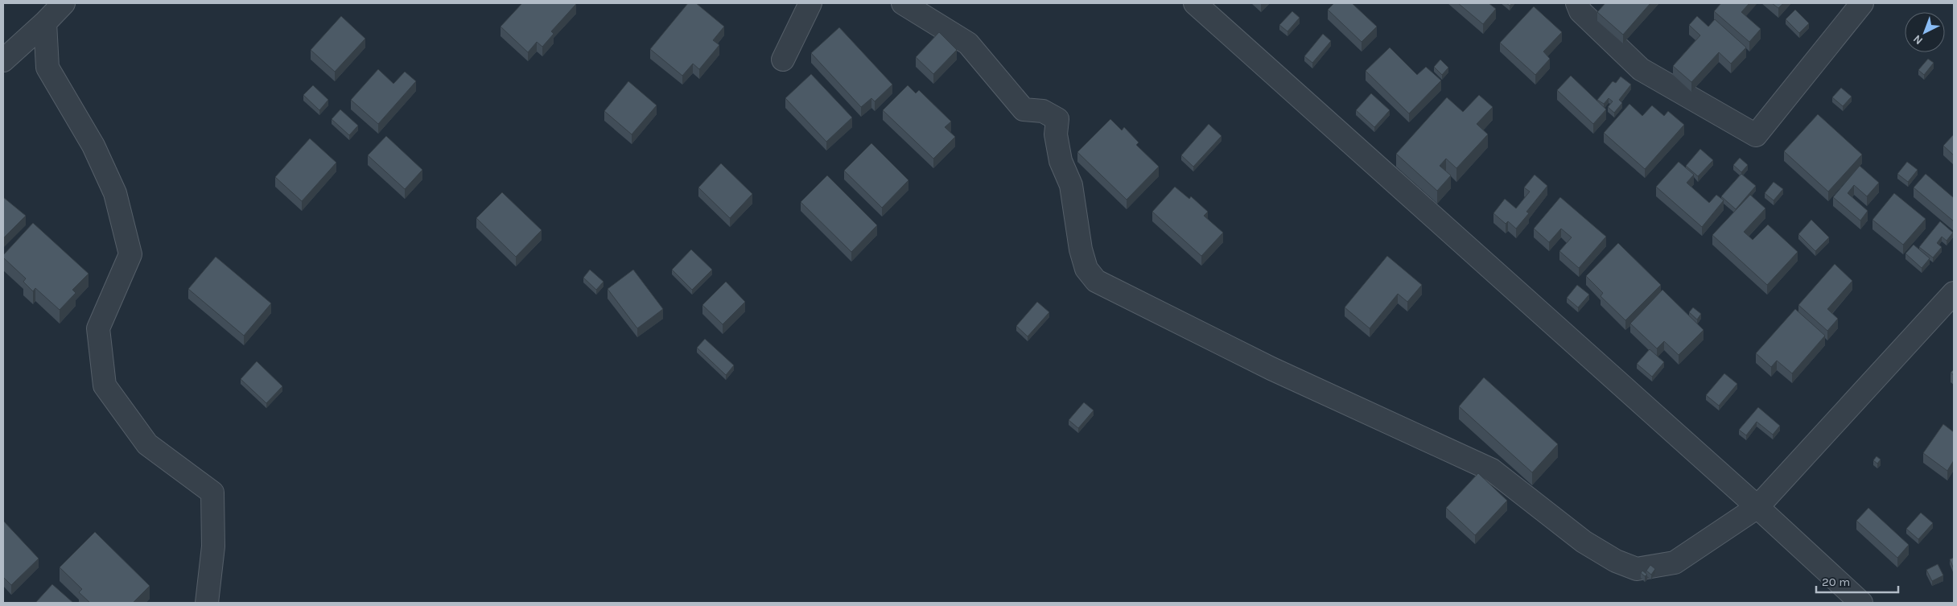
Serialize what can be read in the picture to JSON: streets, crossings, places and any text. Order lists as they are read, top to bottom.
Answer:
{
  "scale_bar": "20 m",
  "north": "bottom left"
}
